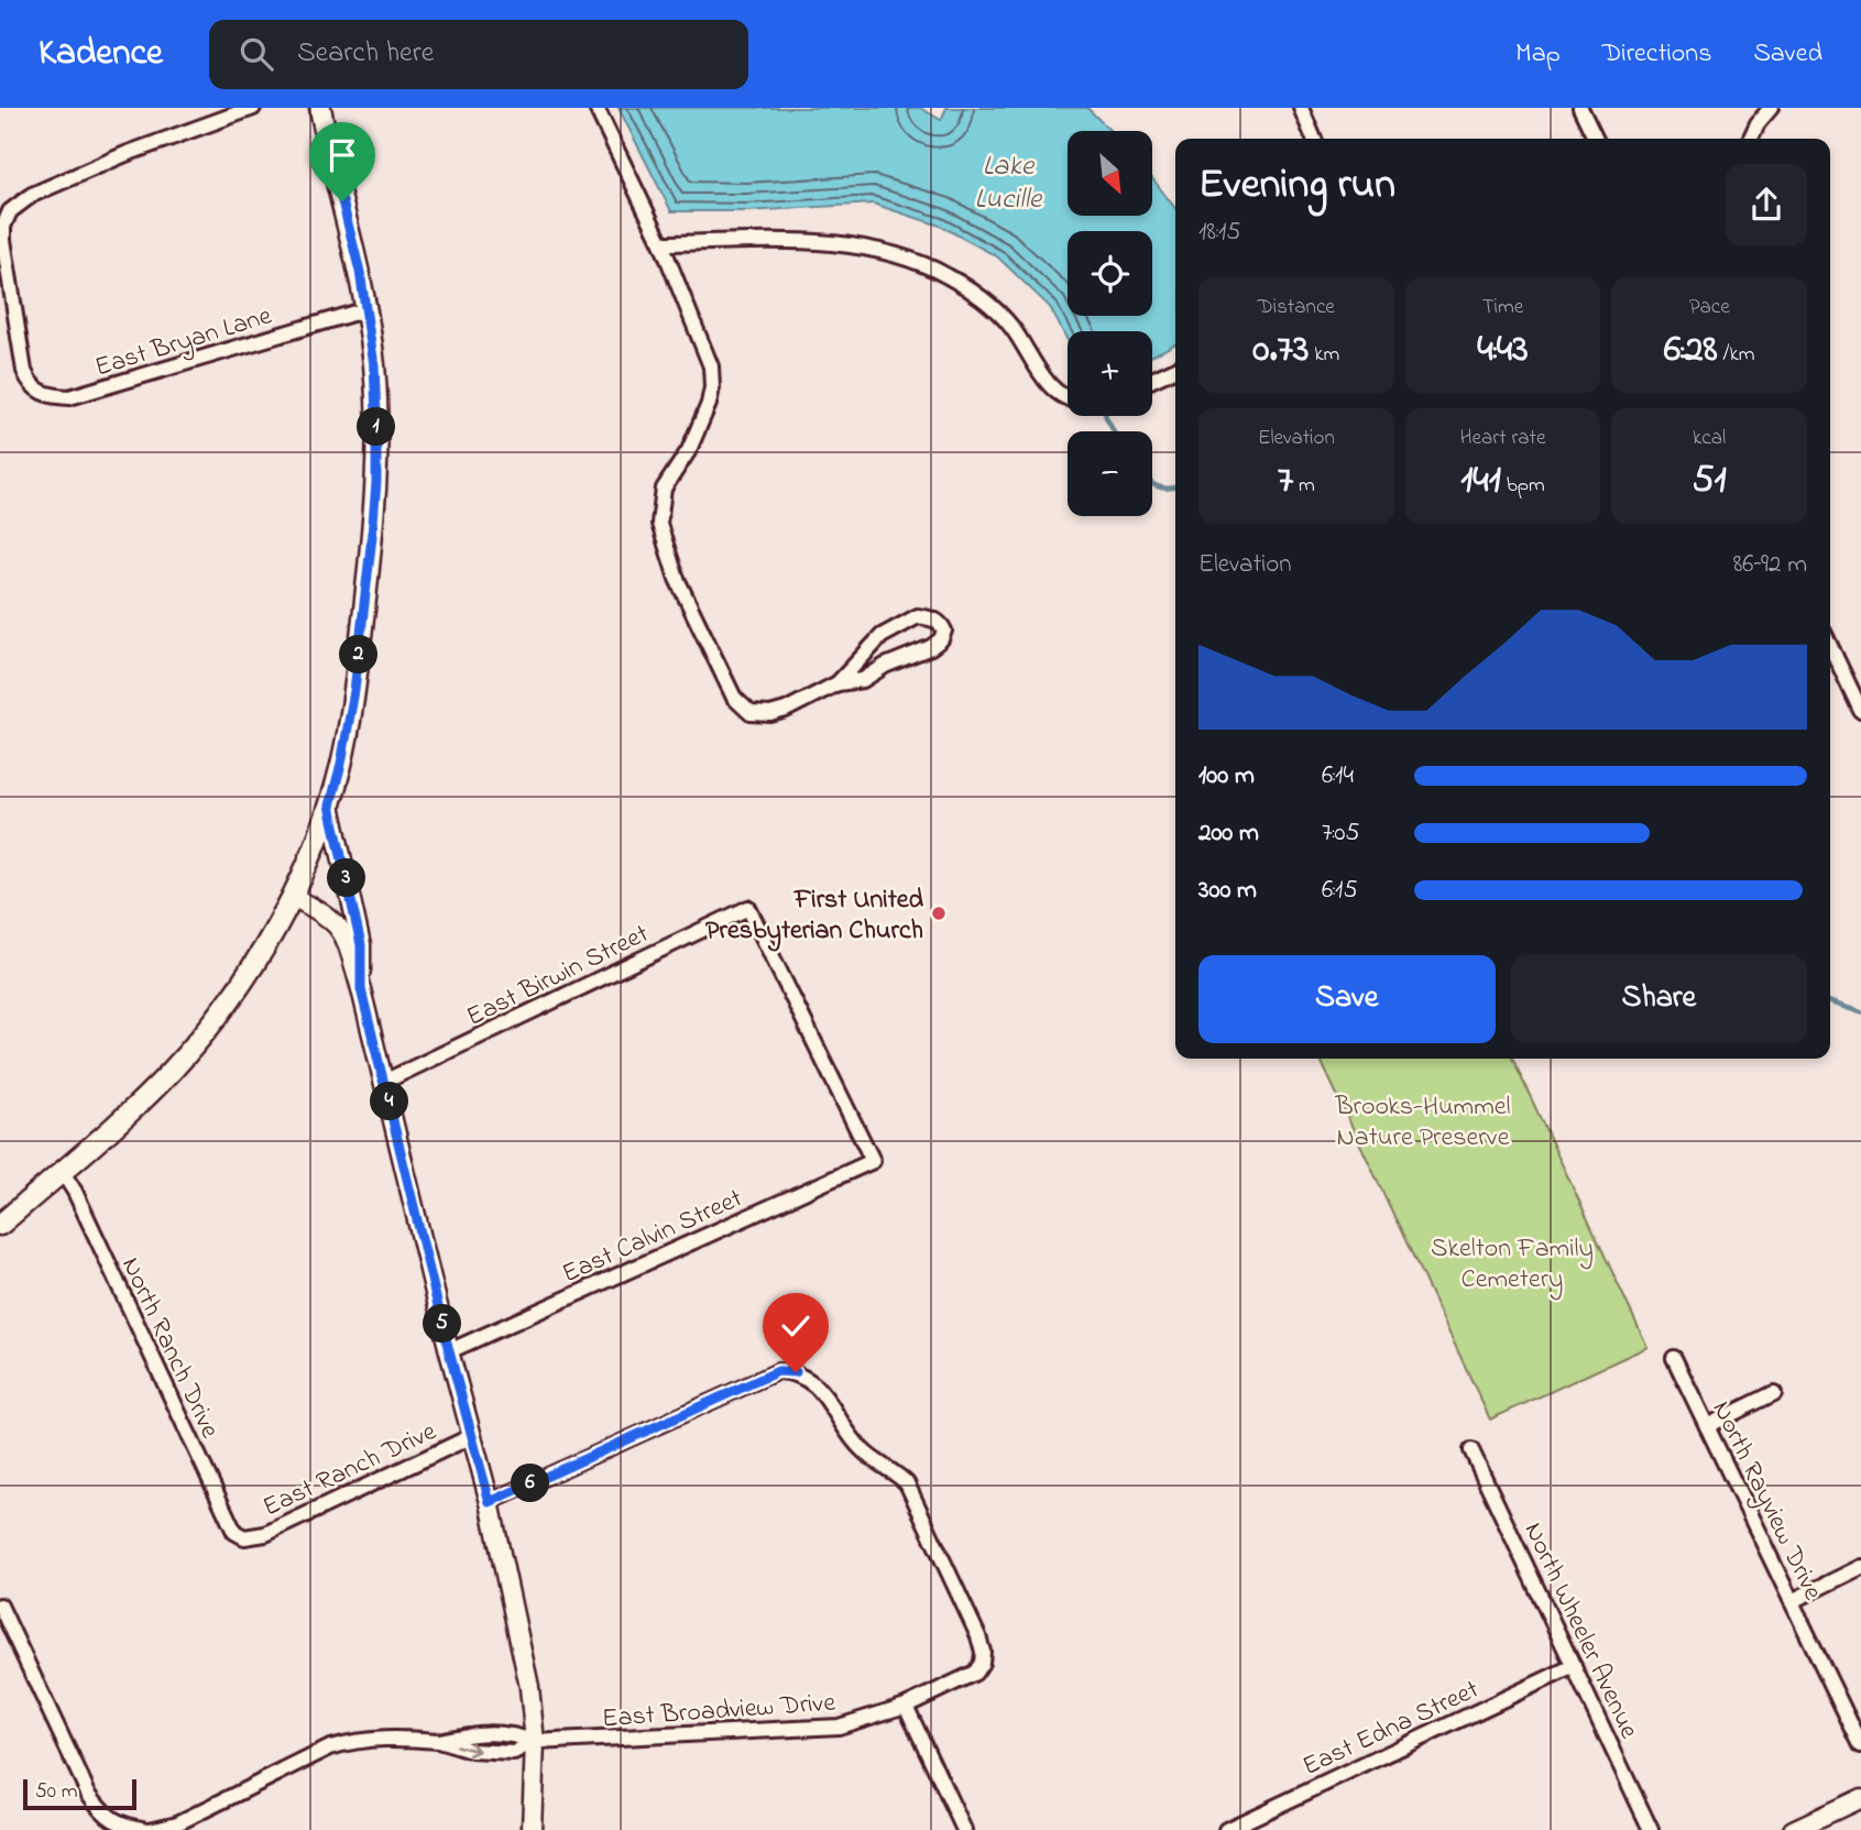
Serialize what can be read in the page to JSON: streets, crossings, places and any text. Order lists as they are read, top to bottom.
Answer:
{
  "streets": {
    "street": [
      "East Bryan Lane",
      "East Birwin Street",
      "East Calvin Street",
      "North Ranch Drive",
      "East Ranch Drive",
      "North Rayview Drive",
      "North Wheeler Avenue",
      "East Broadview Drive",
      "East Edna Street"
    ]
  },
  "crossings": [
    ["East Birwin Street", "East Calvin Street"],
    ["North Ranch Drive", "East Ranch Drive"],
    ["North Wheeler Avenue", "East Edna Street"]
  ],
  "water": ["Lake Lucille"],
  "parks": ["Brooks-Hummel Nature Preserve", "Skelton Family Cemetery"],
  "places": ["First United Presbyterian Church"],
  "scale_bar": "50 m",
  "north": "bottom right",
  "page": {
    "header": "Kadence",
    "search": "Search here",
    "nav": ["Map", "Directions", "Saved"],
    "map_buttons": ["+", "−"],
    "heading": ["Evening run", "18:15"],
    "stats": [
      ["Distance", "0.73 km"],
      ["Time", "4:43"],
      ["Pace", "6:28 /km"],
      ["Elevation", "7 m"],
      ["Heart rate", "141 bpm"],
      ["kcal", "51"]
    ],
    "pins": [
      "1",
      "2",
      "3",
      "4",
      "5",
      "6"
    ],
    "chart": ["Elevation", "86–92 m"],
    "list": [
      {
        "name": "100 m",
        "note": "6:14"
      },
      {
        "name": "200 m",
        "note": "7:05"
      },
      {
        "name": "300 m",
        "note": "6:15"
      }
    ],
    "buttons": ["Save", "Share"],
    "scale": "50 m"
  }
}
